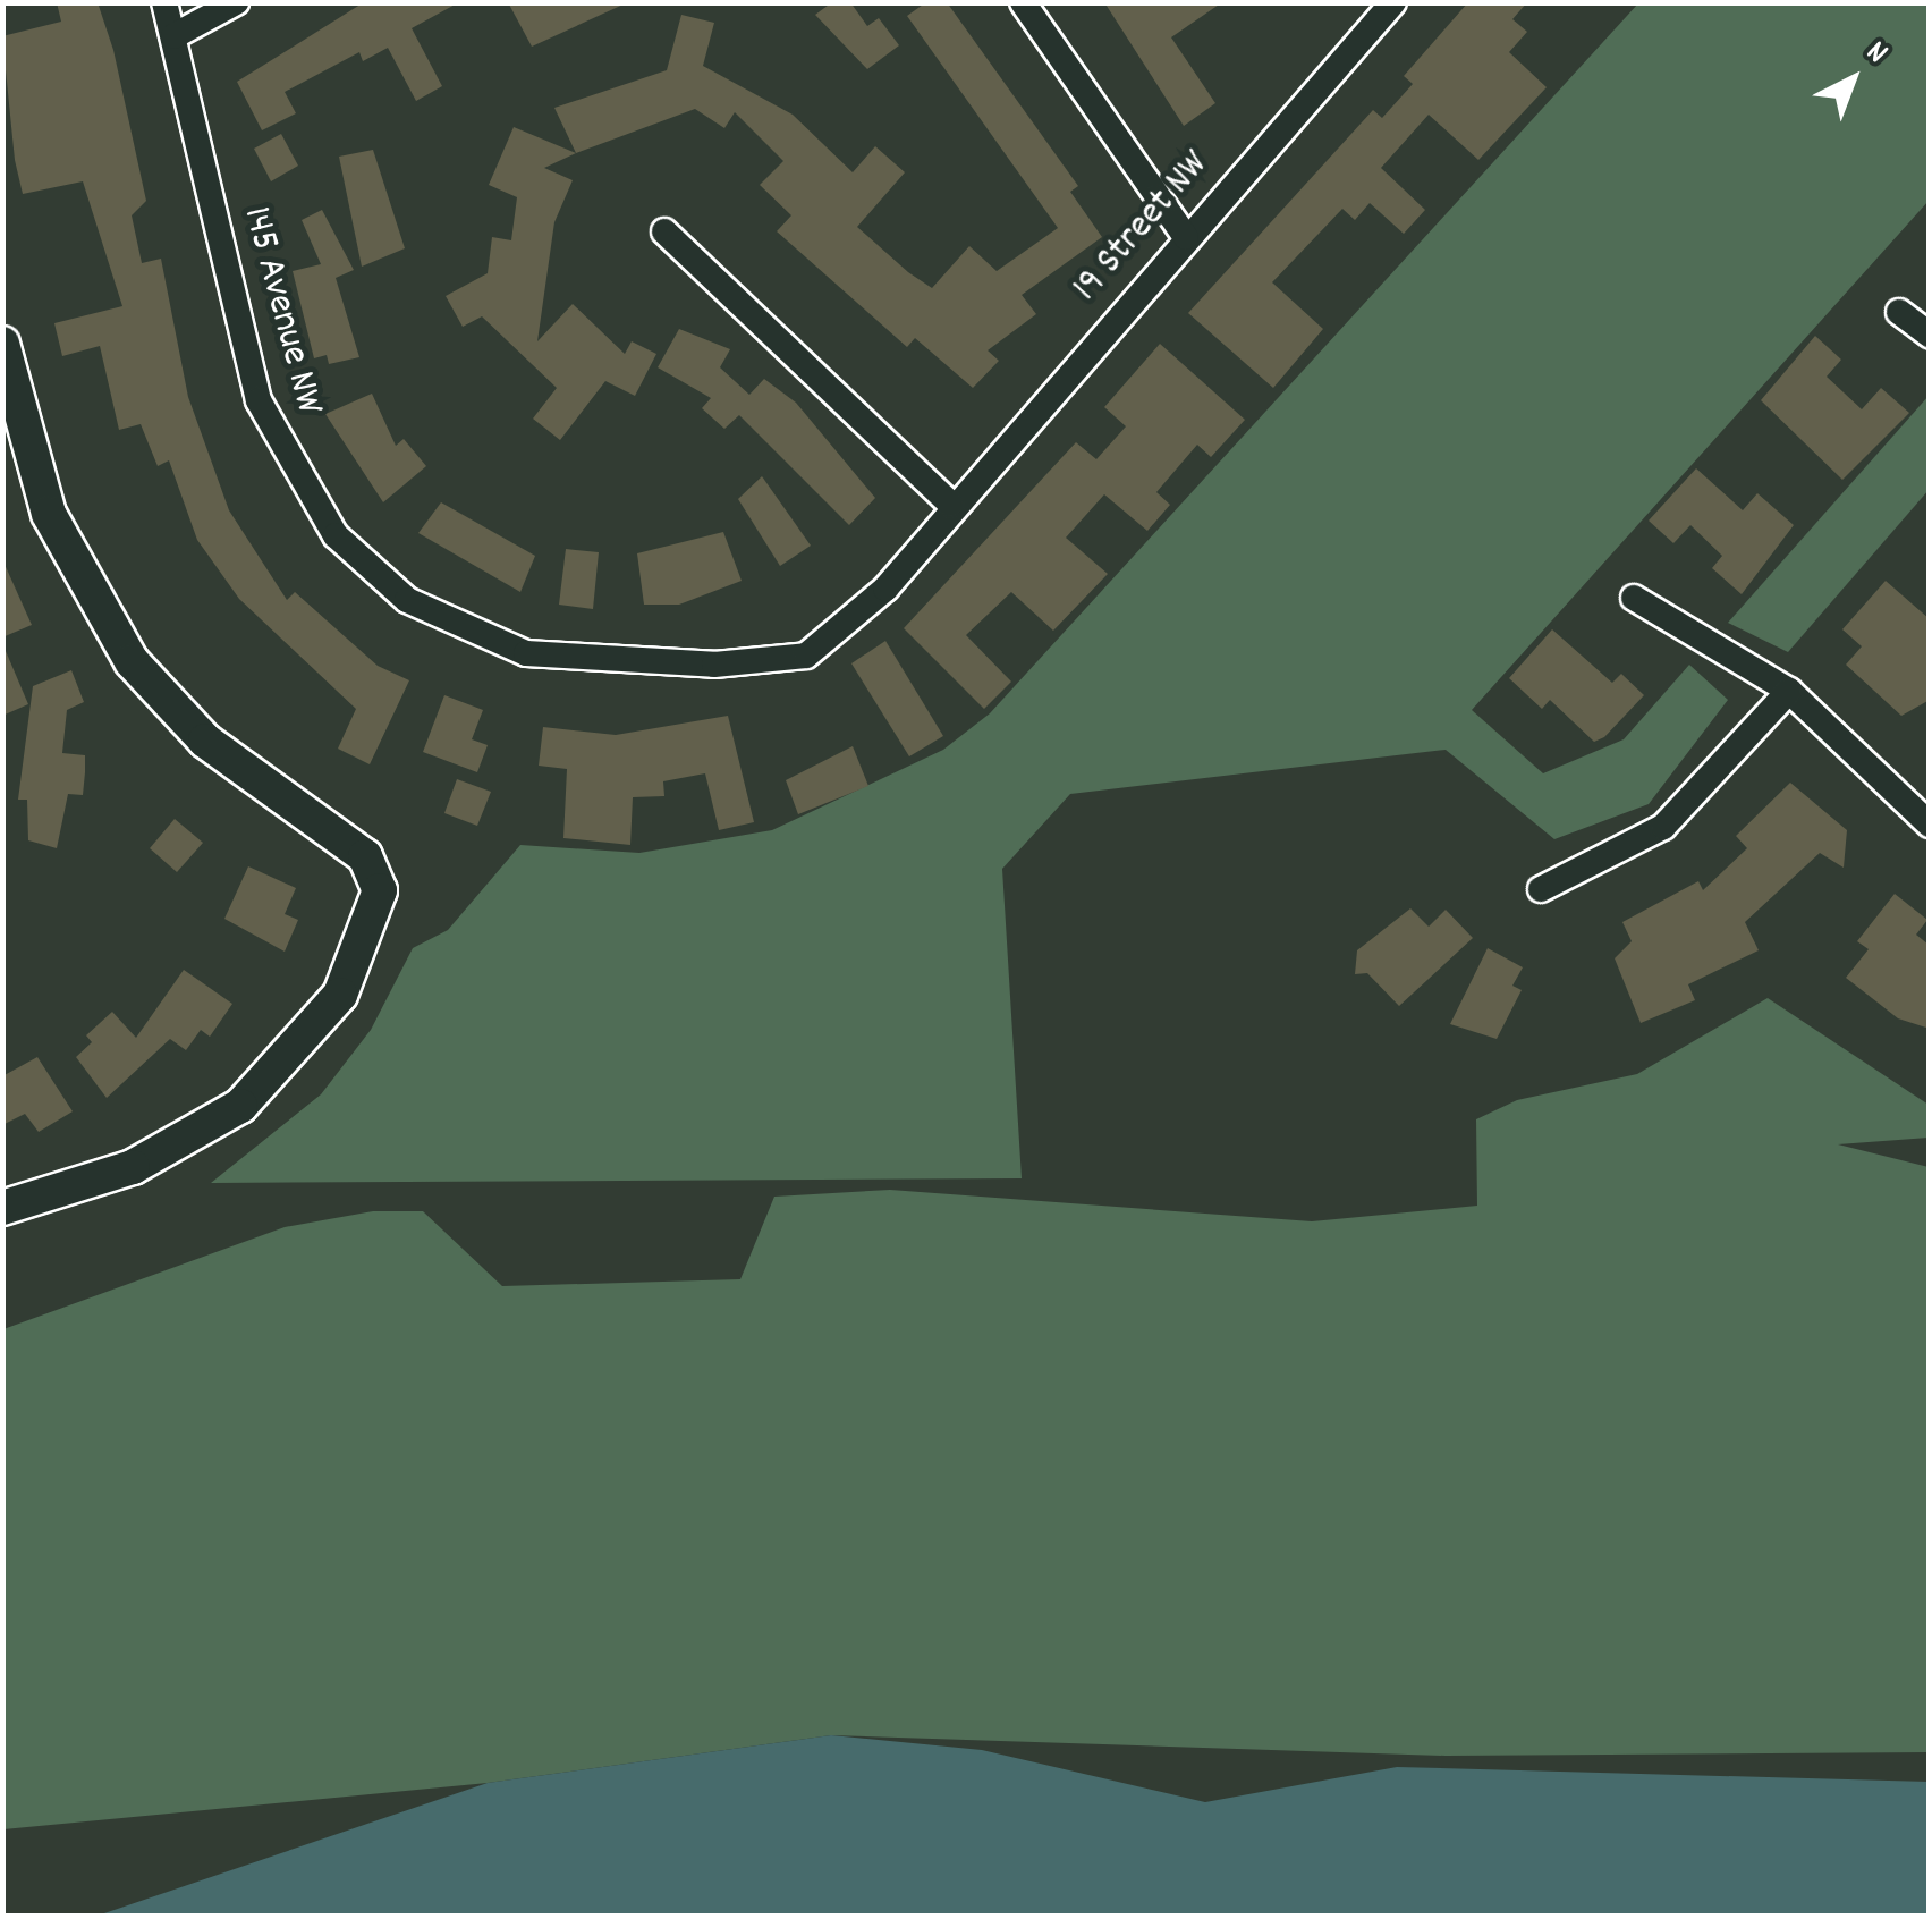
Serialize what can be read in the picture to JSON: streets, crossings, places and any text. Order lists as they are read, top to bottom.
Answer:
{
  "streets": {
    "street": ["19 Street NW", "145 Avenue NW"]
  },
  "crossings": [
    ["19 Street NW", "145 Avenue NW"]
  ],
  "north": "top right"
}
